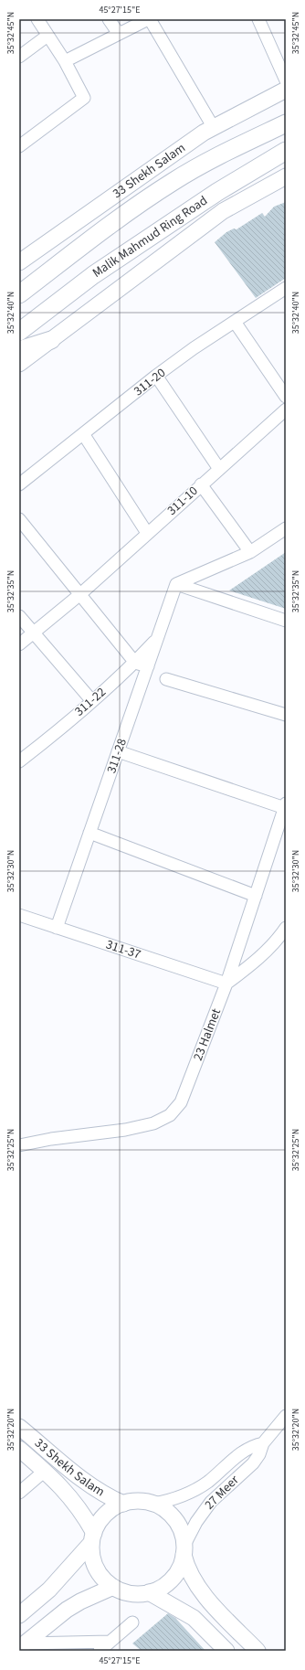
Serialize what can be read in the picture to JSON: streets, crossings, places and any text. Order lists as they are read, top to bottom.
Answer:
{
  "streets": {
    "highway": ["Malik Mahmud Ring Road"],
    "main road": ["33 Shekh Salam"],
    "street": [
      "311-20",
      "311-10",
      "311-22",
      "311-28",
      "311-37",
      "23 Halmet",
      "27 Meer"
    ]
  },
  "crossings": [
    ["33 Shekh Salam", "27 Meer"],
    ["311-22", "311-28"],
    ["311-28", "311-37"],
    ["311-37", "23 Halmet"]
  ],
  "coordinates": [
    "45°27'15\"E",
    "35°32'45\"N",
    "35°32'40\"N",
    "35°32'35\"N",
    "35°32'30\"N",
    "35°32'25\"N",
    "35°32'20\"N"
  ]
}
